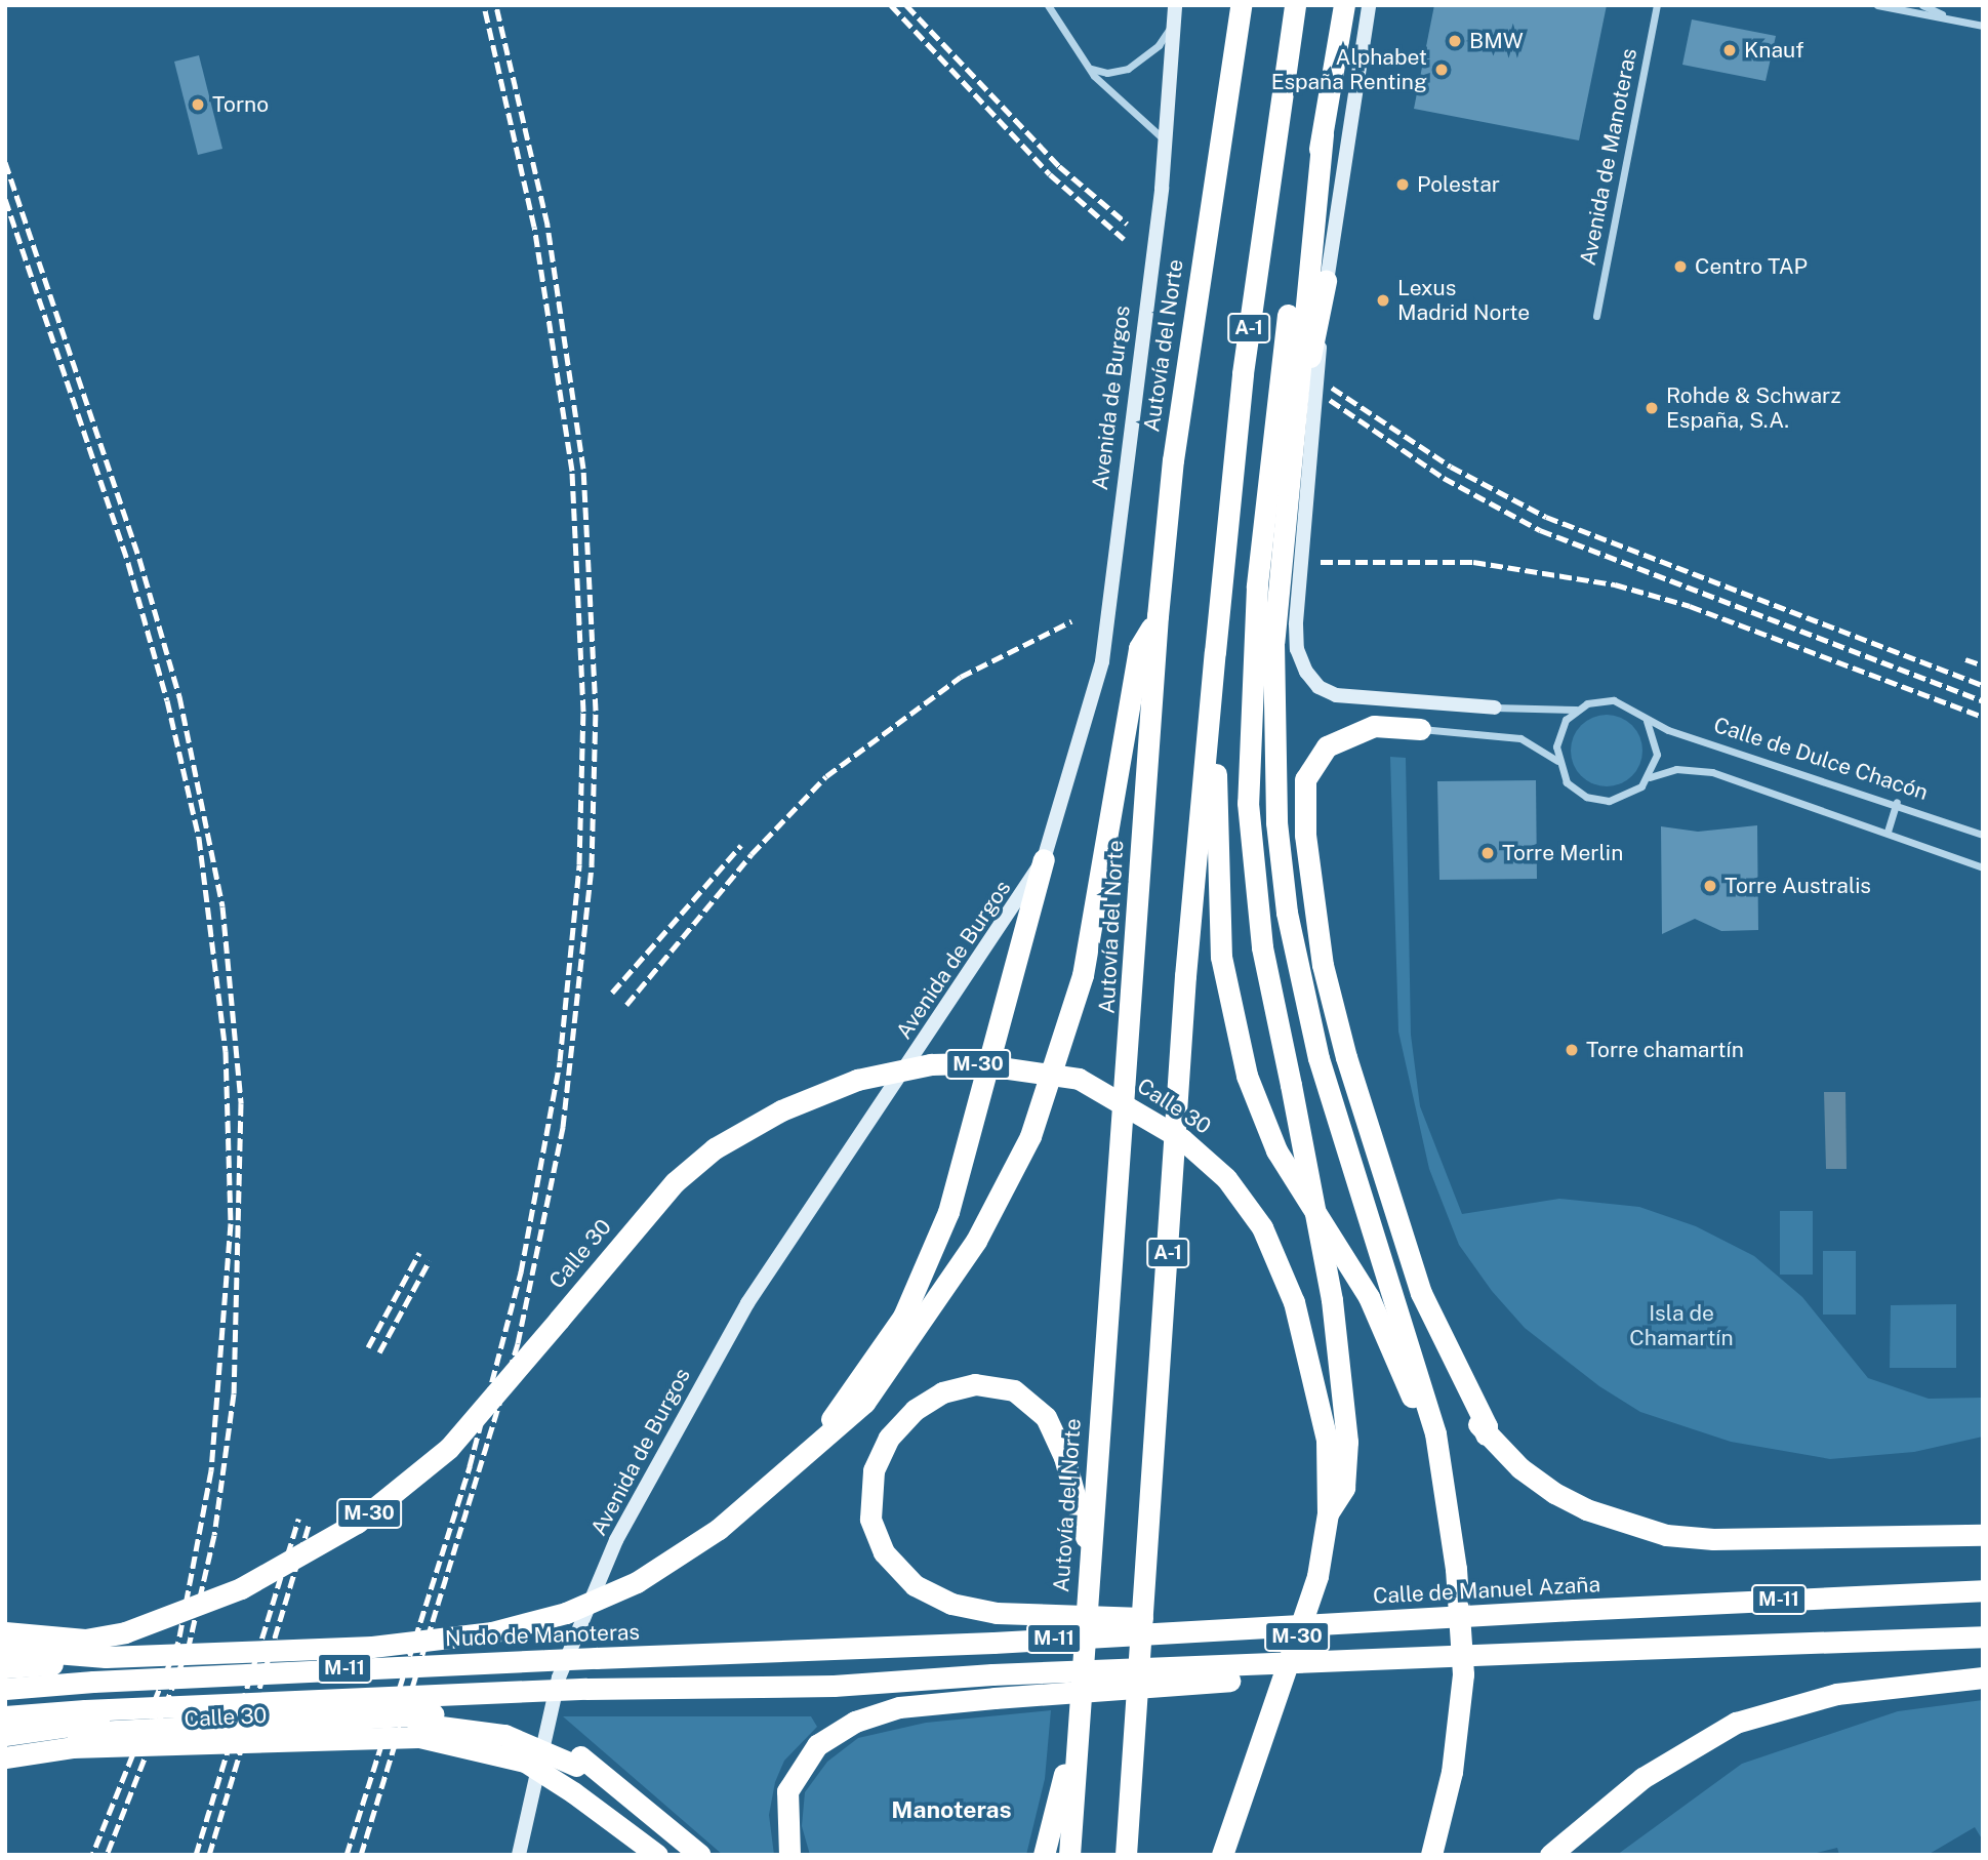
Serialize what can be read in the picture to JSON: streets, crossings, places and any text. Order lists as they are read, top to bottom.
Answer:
{
  "streets": {
    "highway": [
      "A-1",
      "Autovía del Norte",
      "M-30",
      "Calle 30",
      "Calle de Manuel Azaña",
      "M-11",
      "Nudo de Manoteras"
    ],
    "street": ["Avenida de Manoteras", "Avenida de Burgos", "Calle de Dulce Chacón"]
  },
  "crossings": [
    ["M-30", "Calle 30"],
    ["Calle 30", "M-11"],
    ["Calle de Manuel Azaña", "Nudo de Manoteras"]
  ],
  "districts": ["Manoteras"],
  "parks": ["Isla de Chamartín"],
  "places": [
    "BMW",
    "Knauf",
    "Alphabet España Renting",
    "Torno",
    "Polestar",
    "Centro TAP",
    "Lexus Madrid Norte",
    "Rohde & Schwarz España, S.A.",
    "Torre Merlin",
    "Torre Australis",
    "Torre chamartín"
  ]
}
